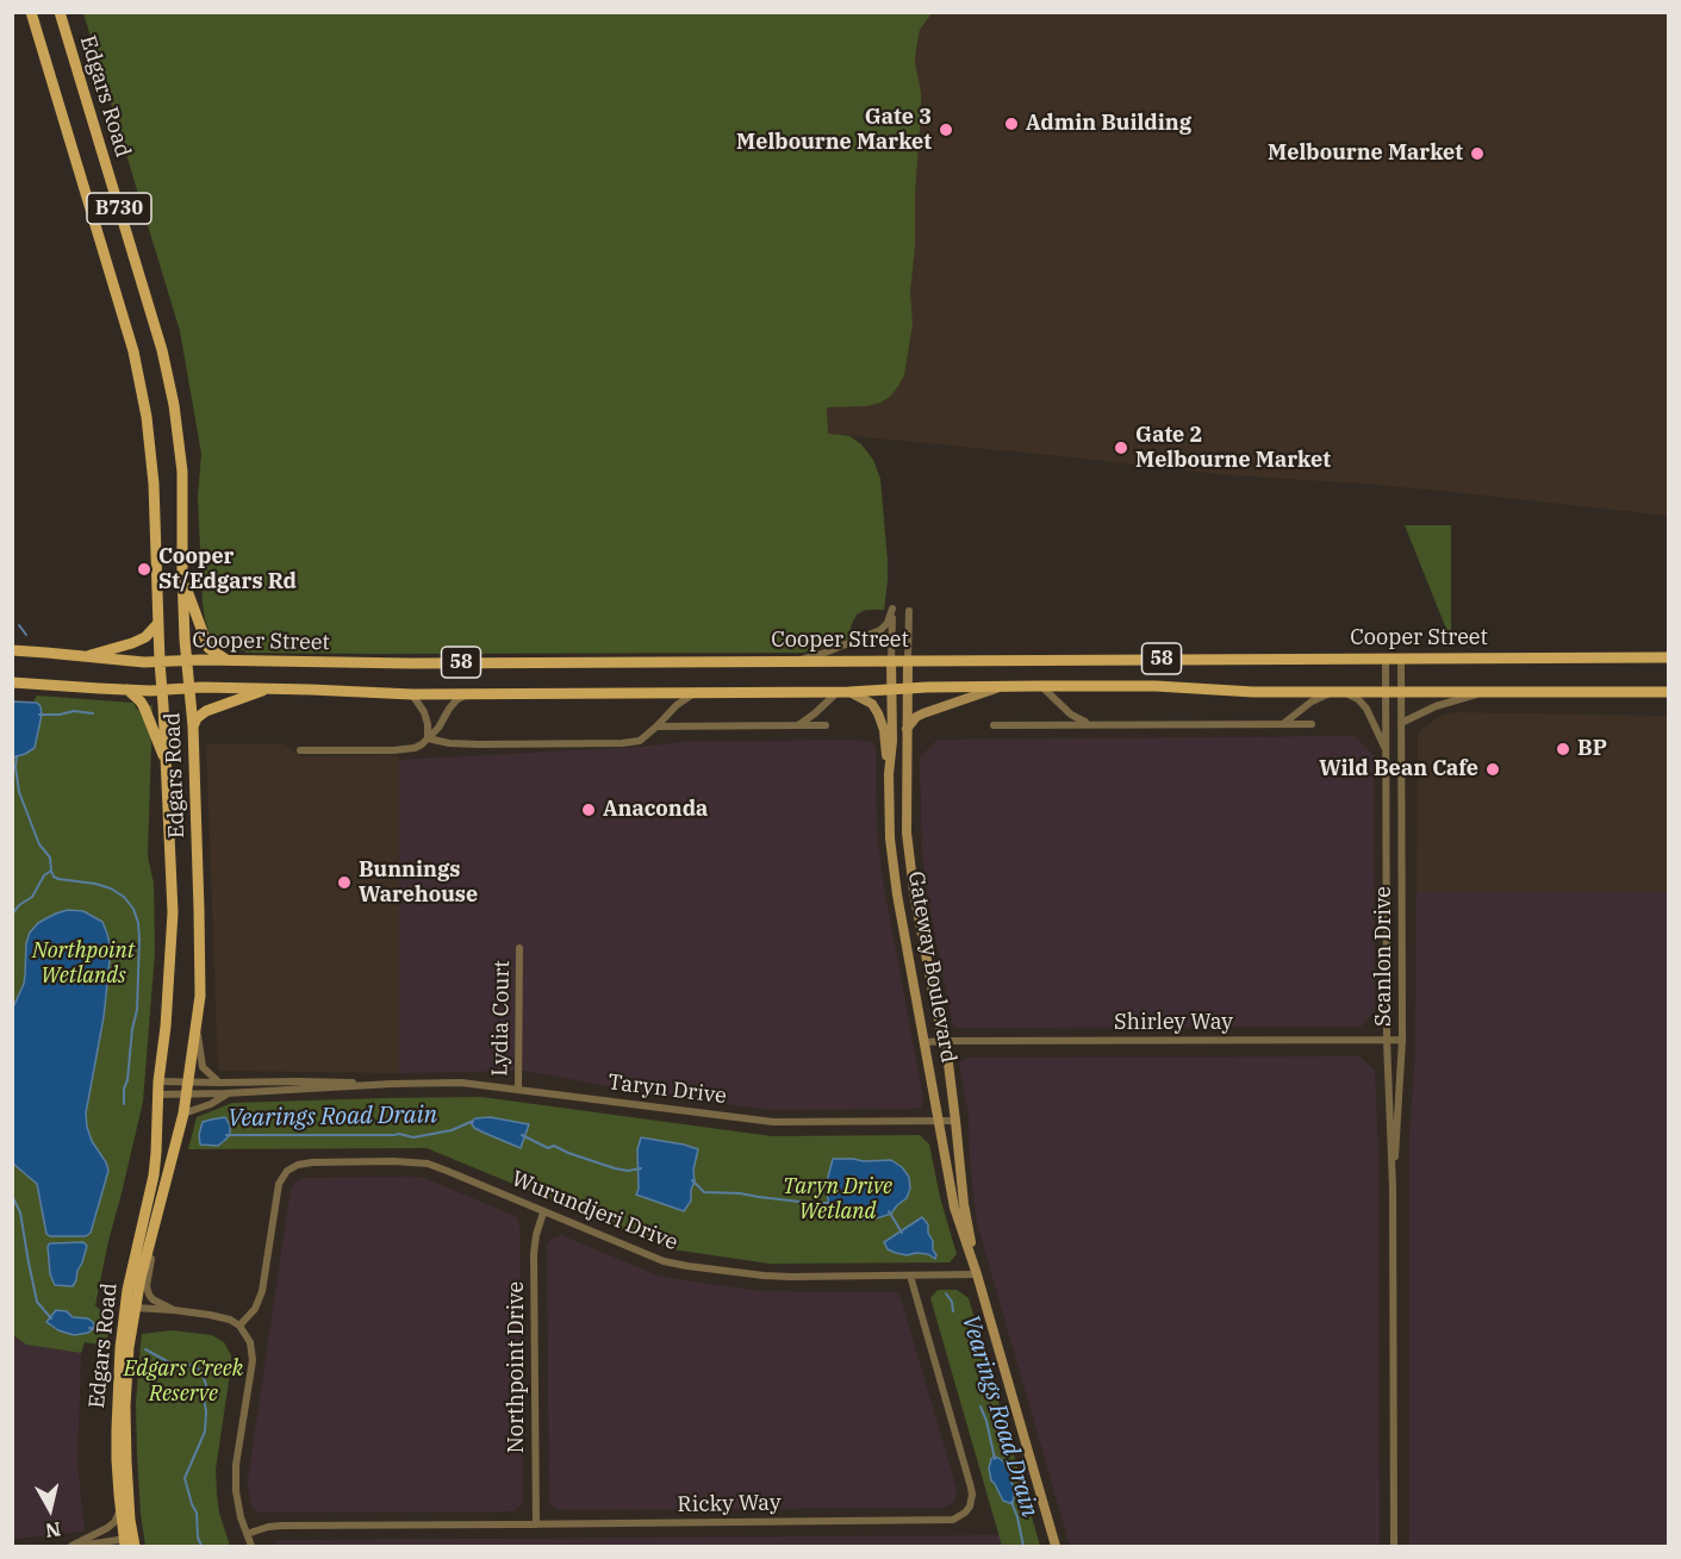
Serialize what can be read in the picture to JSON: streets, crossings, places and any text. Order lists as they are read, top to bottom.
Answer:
{
  "streets": {
    "main road": [
      "Edgars Road",
      "B730",
      "Cooper Street",
      "58"
    ],
    "street": [
      "Scanlon Drive",
      "Gateway Boulevard",
      "Lydia Court",
      "Shirley Way",
      "Taryn Drive",
      "Wurundjeri Drive",
      "Northpoint Drive",
      "Ricky Way"
    ]
  },
  "crossings": [
    ["Edgars Road", "Cooper Street"],
    ["Edgars Road", "58"],
    ["Edgars Road", "Taryn Drive"],
    ["Cooper Street", "Scanlon Drive"],
    ["Cooper Street", "Gateway Boulevard"],
    ["58", "Scanlon Drive"],
    ["58", "Gateway Boulevard"],
    ["Scanlon Drive", "Shirley Way"],
    ["Gateway Boulevard", "Shirley Way"],
    ["Gateway Boulevard", "Taryn Drive"],
    ["Gateway Boulevard", "Wurundjeri Drive"],
    ["Lydia Court", "Taryn Drive"],
    ["Wurundjeri Drive", "Northpoint Drive"],
    ["Wurundjeri Drive", "Ricky Way"],
    ["Northpoint Drive", "Ricky Way"]
  ],
  "water": ["Vearings Road Drain"],
  "parks": ["Northpoint Wetlands", "Taryn Drive Wetland", "Edgars Creek Reserve"],
  "places": [
    "Admin Building",
    "Gate 3 Melbourne Market",
    "Melbourne Market",
    "Gate 2 Melbourne Market",
    "Cooper St/Edgars Rd",
    "BP",
    "Wild Bean Cafe",
    "Anaconda",
    "Bunnings Warehouse"
  ],
  "north": "bottom"
}
